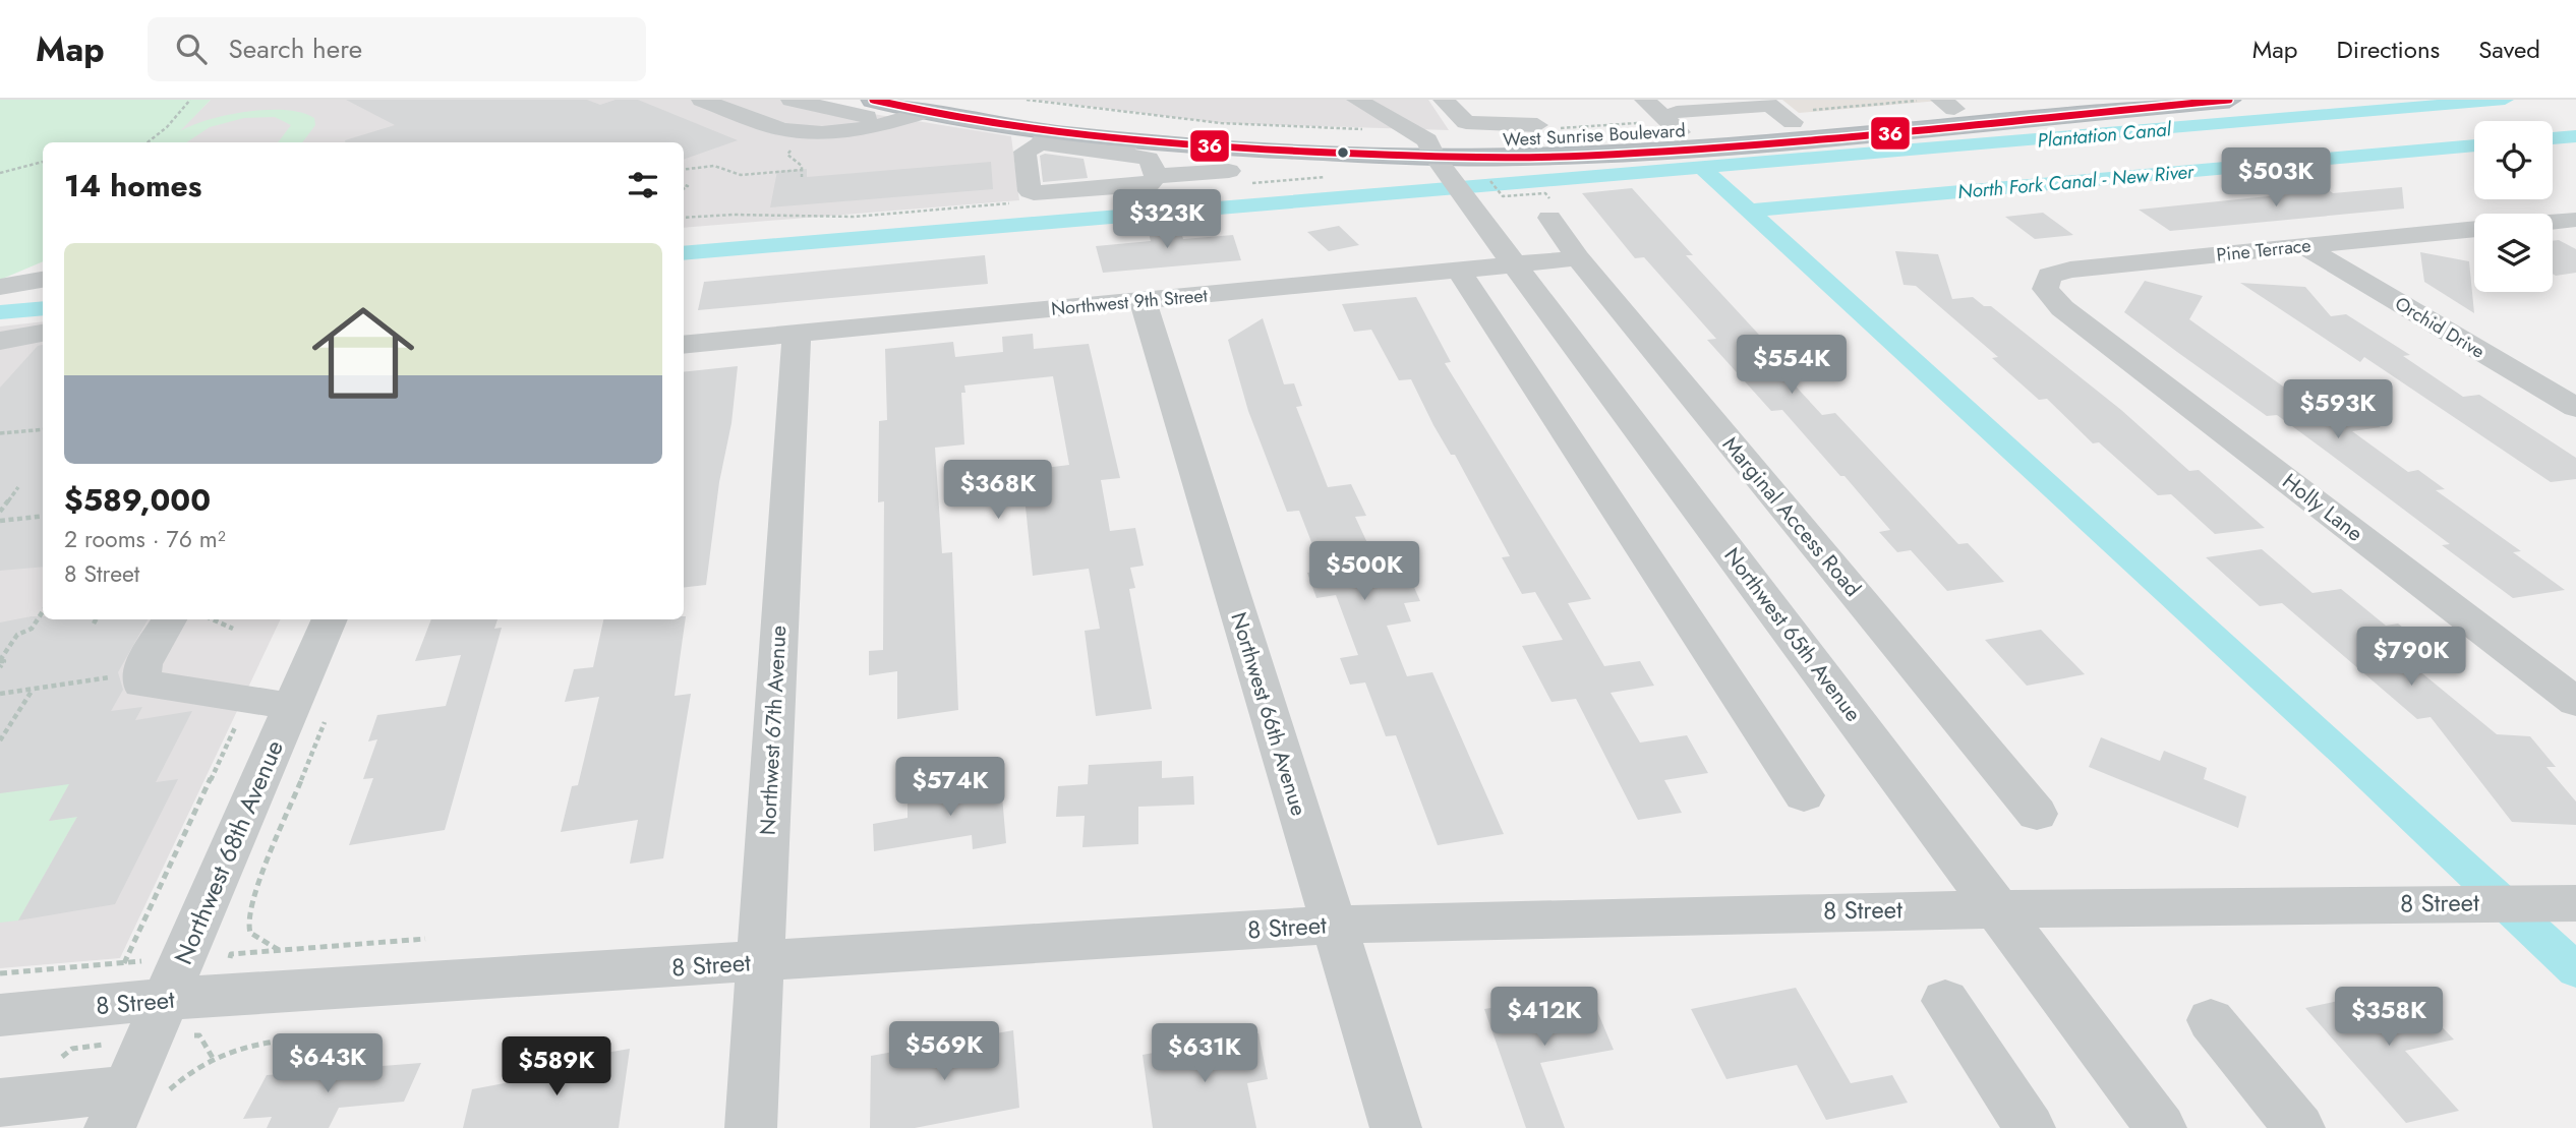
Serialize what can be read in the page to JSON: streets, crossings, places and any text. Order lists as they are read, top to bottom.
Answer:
{
  "streets": {
    "highway": ["West Sunrise Boulevard"],
    "street": [
      "Pine Terrace",
      "Northwest 9th Street",
      "Orchid Drive",
      "Holly Lane",
      "Marginal Access Road",
      "Northwest 65th Avenue",
      "Northwest 66th Avenue",
      "Northwest 67th Avenue",
      "Northwest 68th Avenue",
      "8 Street"
    ]
  },
  "crossings": [
    ["West Sunrise Boulevard", "Northwest 65th Avenue"],
    ["Pine Terrace", "Orchid Drive"],
    ["Pine Terrace", "Holly Lane"],
    ["Northwest 9th Street", "Marginal Access Road"],
    ["Northwest 9th Street", "Northwest 65th Avenue"],
    ["Northwest 9th Street", "Northwest 66th Avenue"],
    ["Northwest 9th Street", "Northwest 67th Avenue"],
    ["Northwest 65th Avenue", "8 Street"],
    ["Northwest 66th Avenue", "8 Street"],
    ["Northwest 67th Avenue", "8 Street"],
    ["Northwest 68th Avenue", "8 Street"]
  ],
  "water": ["Plantation Canal", "North Fork Canal - New River"],
  "lines": ["transit line 36"],
  "page": {
    "header": "Map",
    "search": "Search here",
    "nav": ["Map", "Directions", "Saved"],
    "heading": "14 homes",
    "price": [
      "$503K",
      "$323K",
      "$554K",
      "$593K",
      "$368K",
      "$500K",
      "$790K",
      "$574K",
      "$412K",
      "$358K",
      "$569K",
      "$631K",
      "$643K",
      "$589K"
    ],
    "list": [
      {
        "name": "$589,000",
        "note": "2 rooms · 76 m² · 8 Street"
      }
    ]
  }
}
